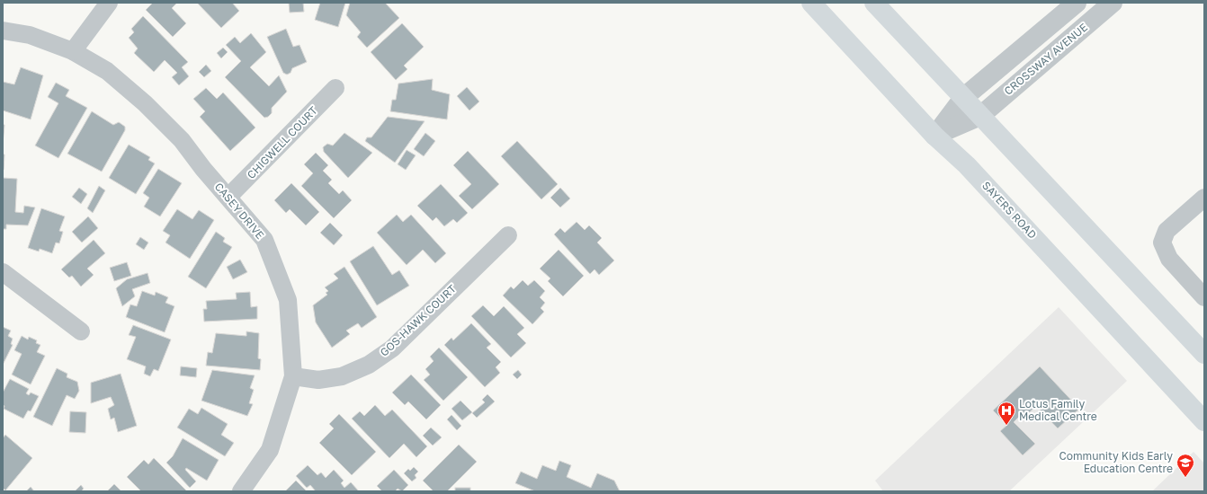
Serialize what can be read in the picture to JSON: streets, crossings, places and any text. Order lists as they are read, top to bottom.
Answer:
{
  "streets": {
    "main road": ["SAYERS ROAD"],
    "street": [
      "CROSSWAY AVENUE",
      "CHIGWELL COURT",
      "CASEY DRIVE",
      "GOS-HAWK COURT"
    ]
  },
  "crossings": [
    ["CROSSWAY AVENUE", "SAYERS ROAD"],
    ["CHIGWELL COURT", "CASEY DRIVE"],
    ["CASEY DRIVE", "GOS-HAWK COURT"]
  ],
  "places": {
    "hospital": ["Lotus Family Medical Centre"],
    "school or university": ["Community Kids Early Education Centre"]
  }
}
